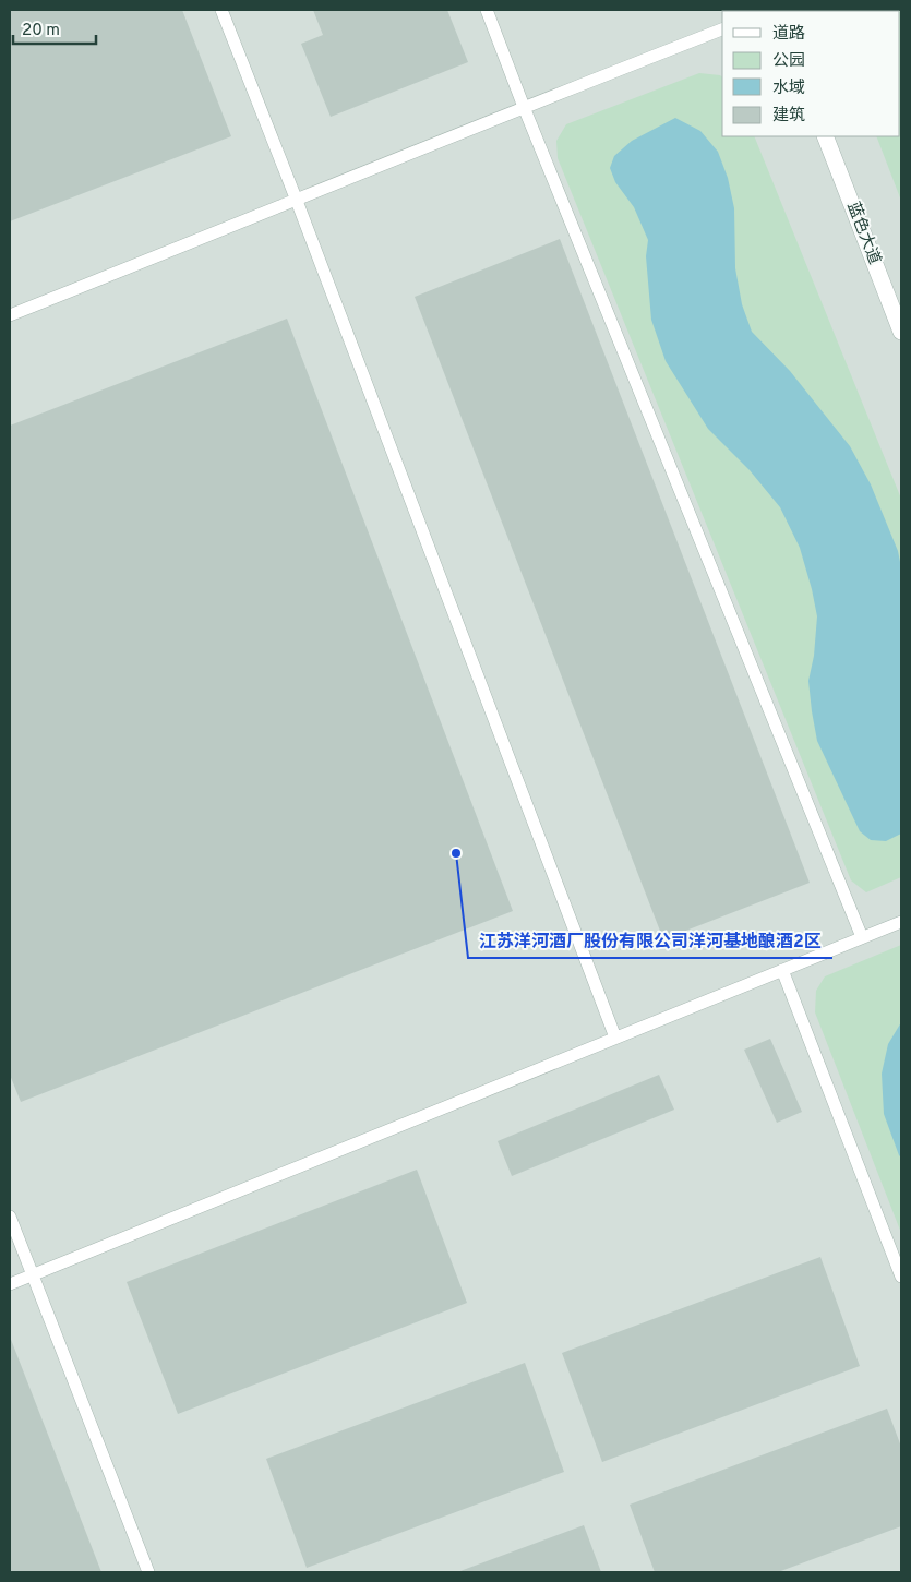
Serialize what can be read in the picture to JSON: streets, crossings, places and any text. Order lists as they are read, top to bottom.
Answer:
{
  "streets": {
    "street": ["蓝色大道"]
  },
  "places": ["江苏洋河酒厂股份有限公司洋河基地酿酒2区"],
  "legend": [
    "道路",
    "公园",
    "水域",
    "建筑"
  ],
  "scale_bar": "20 m"
}
